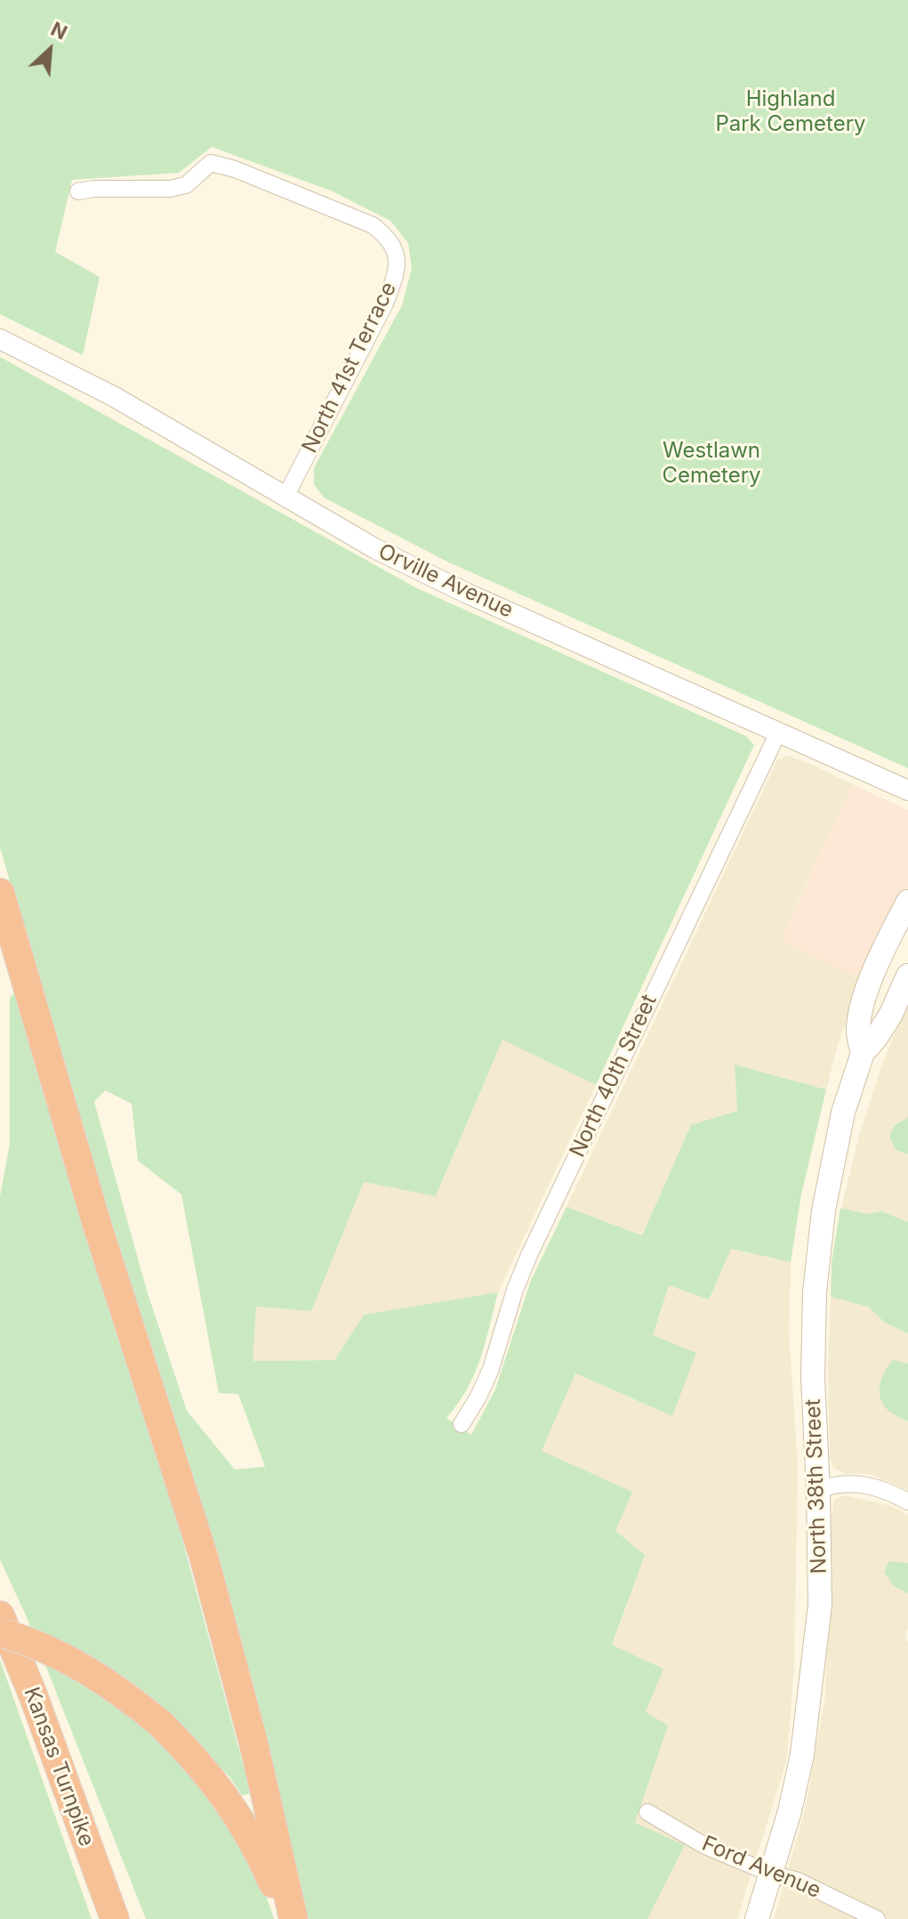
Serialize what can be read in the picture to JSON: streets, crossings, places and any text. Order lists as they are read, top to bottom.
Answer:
{
  "streets": {
    "highway": ["Kansas Turnpike"],
    "main road": ["North 38th Street"],
    "street": [
      "North 41st Terrace",
      "Orville Avenue",
      "North 40th Street",
      "Ford Avenue"
    ]
  },
  "crossings": [
    ["North 41st Terrace", "Orville Avenue"],
    ["Orville Avenue", "North 40th Street"],
    ["North 38th Street", "Ford Avenue"]
  ],
  "parks": ["Highland Park Cemetery", "Westlawn Cemetery"],
  "north": "top right"
}
